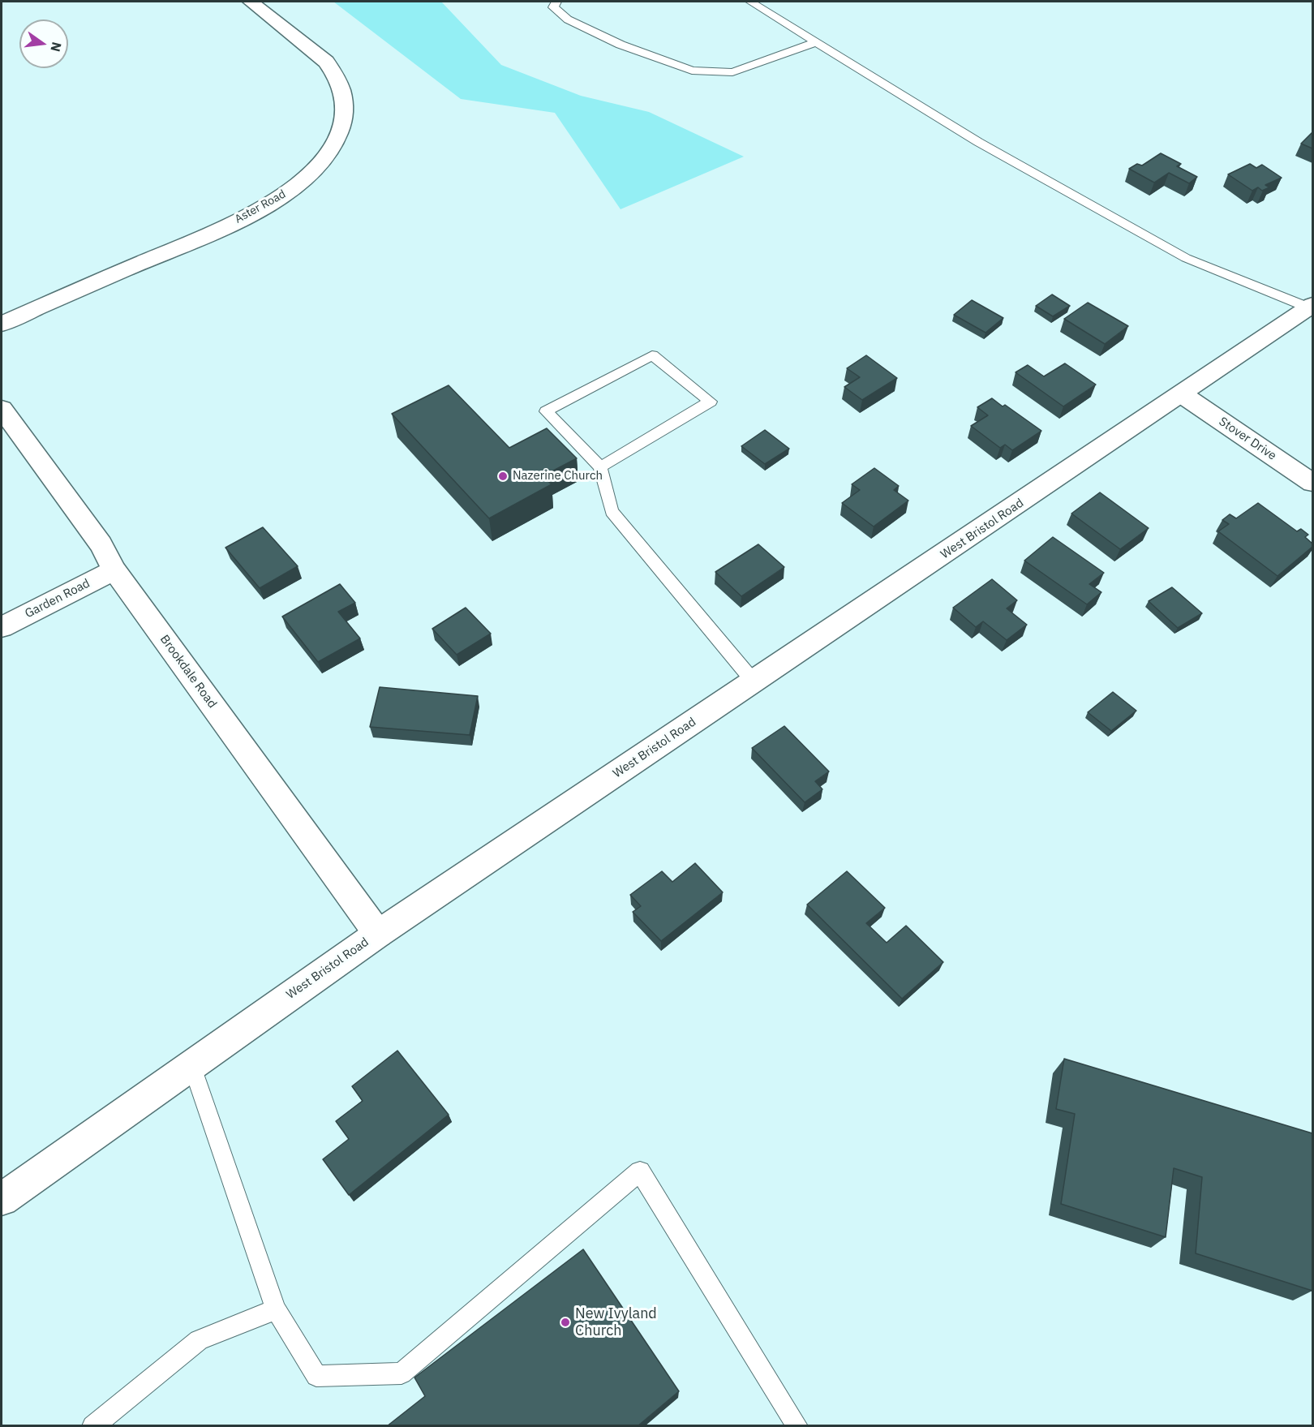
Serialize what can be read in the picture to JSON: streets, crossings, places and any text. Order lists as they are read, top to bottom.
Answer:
{
  "streets": {
    "street": [
      "Aster Road",
      "Stover Drive",
      "West Bristol Road",
      "Garden Road",
      "Brookdale Road"
    ]
  },
  "crossings": [
    ["Stover Drive", "West Bristol Road"],
    ["West Bristol Road", "Brookdale Road"],
    ["Garden Road", "Brookdale Road"]
  ],
  "places": ["Nazerine Church", "New Ivyland Church"],
  "north": "right"
}
